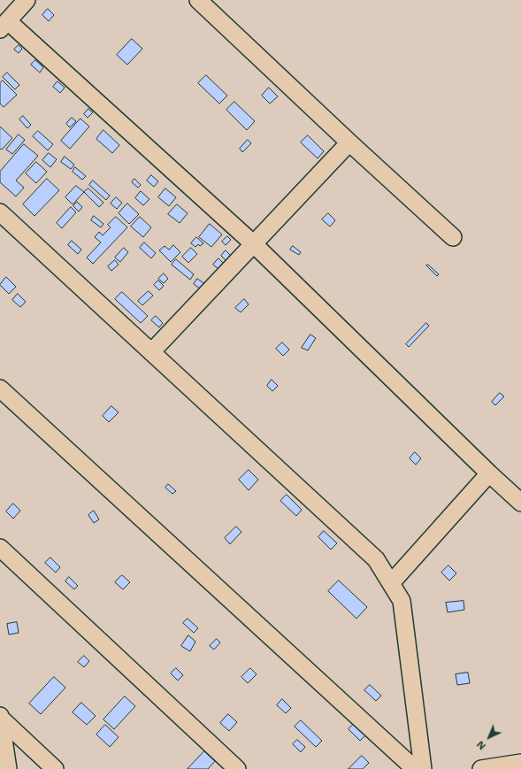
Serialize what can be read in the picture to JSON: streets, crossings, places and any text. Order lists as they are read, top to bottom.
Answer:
{
  "north": "bottom left"
}
